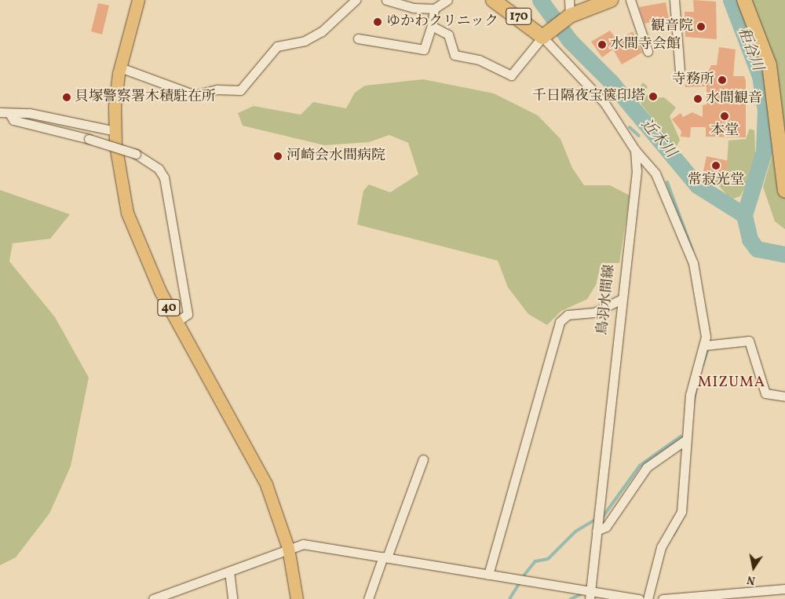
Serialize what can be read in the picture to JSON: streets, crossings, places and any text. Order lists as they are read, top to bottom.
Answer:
{
  "streets": {
    "highway": ["170"],
    "main road": ["40"],
    "street": ["鳥羽水間線"]
  },
  "crossings": [
    ["170", "鳥羽水間線"]
  ],
  "districts": ["MIZUMA"],
  "water": ["秬谷川", "近木川"],
  "places": [
    "ゆかわクリニック",
    "観音院",
    "水間寺会館",
    "寺務所",
    "千日隔夜宝篋印塔",
    "貝塚警察署木積駐在所",
    "水間観音",
    "本堂",
    "河崎会水間病院",
    "常寂光堂"
  ],
  "north": "bottom"
}
